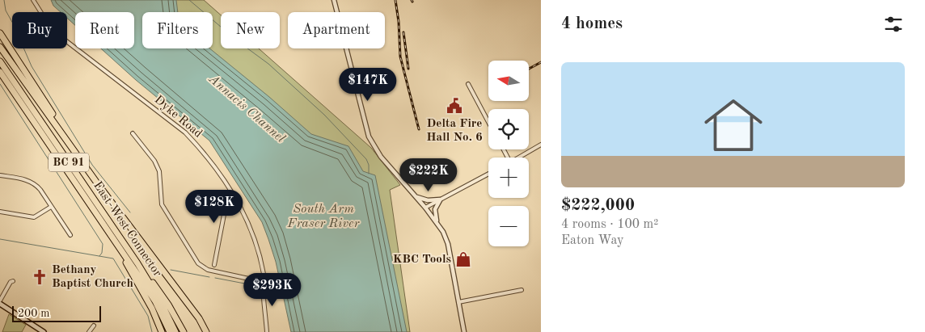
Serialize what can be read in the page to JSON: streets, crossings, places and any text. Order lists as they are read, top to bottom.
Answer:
{
  "streets": {
    "highway": ["BC 91", "East-West Connector"],
    "street": ["Dyke Road"]
  },
  "crossings": [
    ["BC 91", "East-West Connector"]
  ],
  "water": ["Annacis Channel", "South Arm Fraser River"],
  "places": {
    "public building": ["Delta Fire Hall No. 6"],
    "shop": ["KBC Tools"],
    "church": ["Bethany Baptist Church"]
  },
  "scale_bar": "200 m",
  "north": "left",
  "page": {
    "heading": "4 homes",
    "chip": [
      "Buy",
      "Rent",
      "Filters",
      "New",
      "Apartment"
    ],
    "list": [
      {
        "name": "$222,000",
        "note": "4 rooms · 100 m² · Eaton Way"
      }
    ],
    "map_buttons": ["+", "−"],
    "price": [
      "$147K",
      "$222K",
      "$128K",
      "$293K"
    ],
    "scale": "200 m"
  }
}
